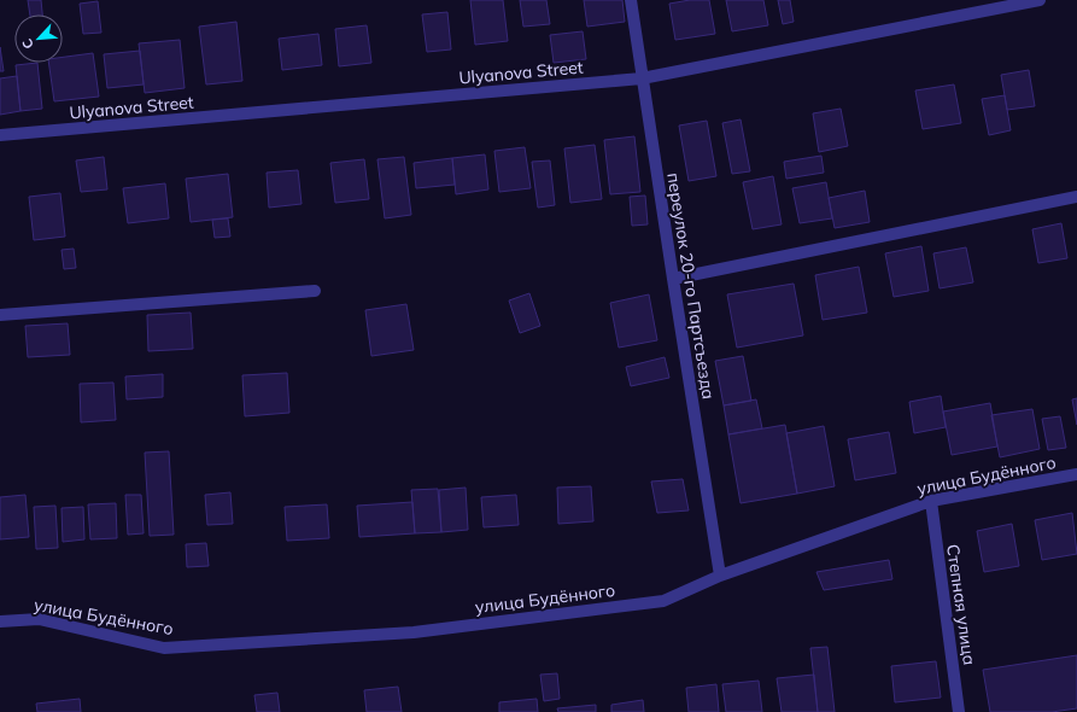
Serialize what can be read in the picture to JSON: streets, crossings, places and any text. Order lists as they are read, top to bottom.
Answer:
{
  "streets": {
    "street": [
      "Ulyanova Street",
      "переулок 20-го Партсъезда",
      "улица Будённого",
      "Степная улица"
    ]
  },
  "crossings": [
    ["Ulyanova Street", "переулок 20-го Партсъезда"],
    ["переулок 20-го Партсъезда", "улица Будённого"],
    ["улица Будённого", "Степная улица"]
  ],
  "north": "bottom left"
}
